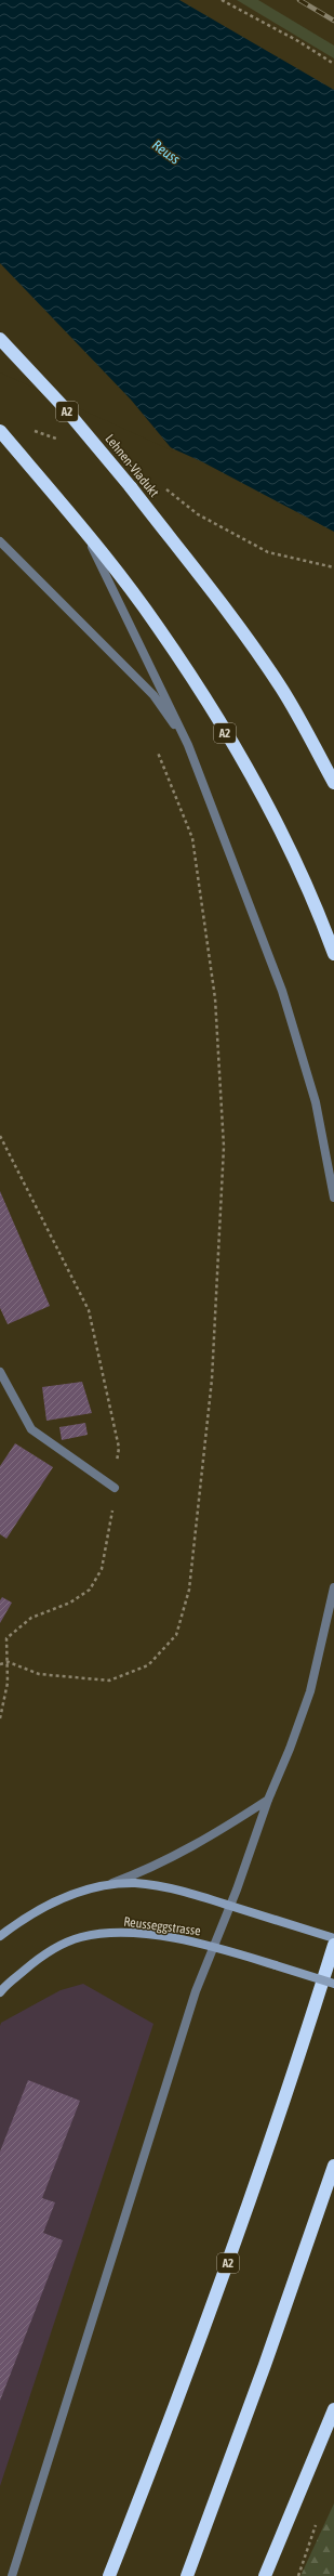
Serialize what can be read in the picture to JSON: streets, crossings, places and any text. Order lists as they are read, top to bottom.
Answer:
{
  "streets": {
    "highway": ["A2", "Lehnen-Viadukt"],
    "main road": ["Reusseggstrasse"]
  },
  "water": ["Reuss"]
}
